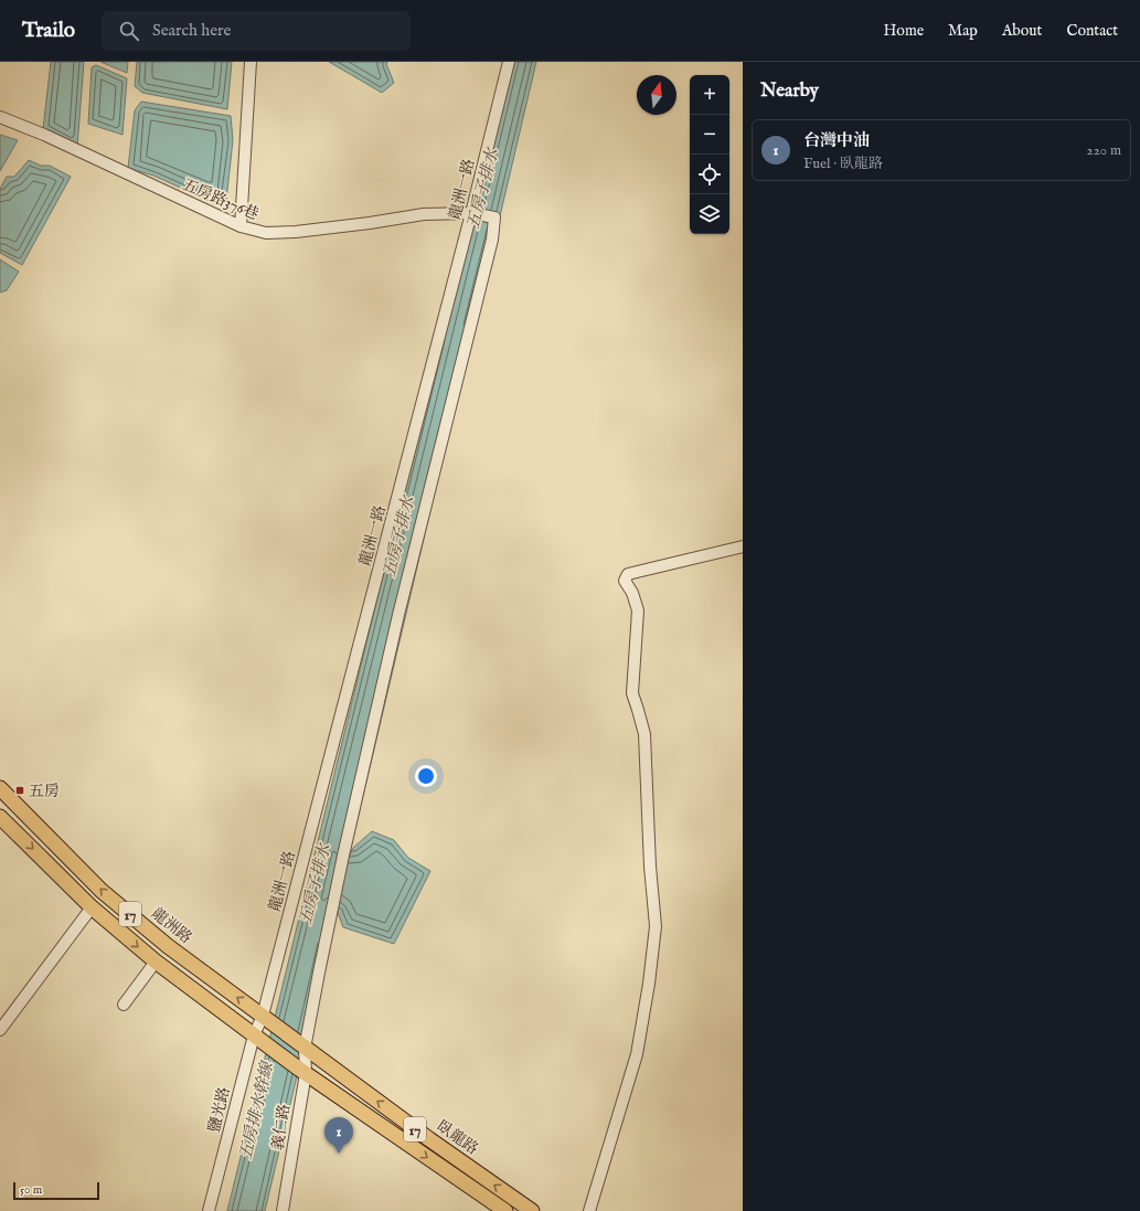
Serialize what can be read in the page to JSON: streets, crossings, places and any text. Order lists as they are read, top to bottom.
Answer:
{
  "streets": {
    "main road": ["17", "龍洲路", "臥龍路"],
    "street": [
      "龍洲一路",
      "五房路376巷",
      "鹽光路",
      "義仁路"
    ]
  },
  "crossings": [
    ["龍洲一路", "五房路376巷"],
    ["龍洲一路", "17"],
    ["龍洲一路", "龍洲路"],
    ["龍洲一路", "鹽光路"],
    ["五房路376巷", "義仁路"],
    ["17", "龍洲路"],
    ["17", "鹽光路"],
    ["17", "義仁路"],
    ["17", "臥龍路"],
    ["龍洲路", "鹽光路"],
    ["義仁路", "臥龍路"]
  ],
  "water": ["五房子排水", "五房排水幹線"],
  "places": {
    "transit": ["五房"]
  },
  "scale_bar": "50 m",
  "north": "top",
  "page": {
    "header": "Trailo",
    "search": "Search here",
    "nav": [
      "Home",
      "Map",
      "About",
      "Contact"
    ],
    "heading": "Nearby",
    "map_buttons": ["+", "−"],
    "list": [
      {
        "mark": "1",
        "name": "台灣中油",
        "note": "Fuel · 臥龍路",
        "value": "220 m"
      }
    ],
    "pins": "1",
    "scale": "50 m"
  }
}
